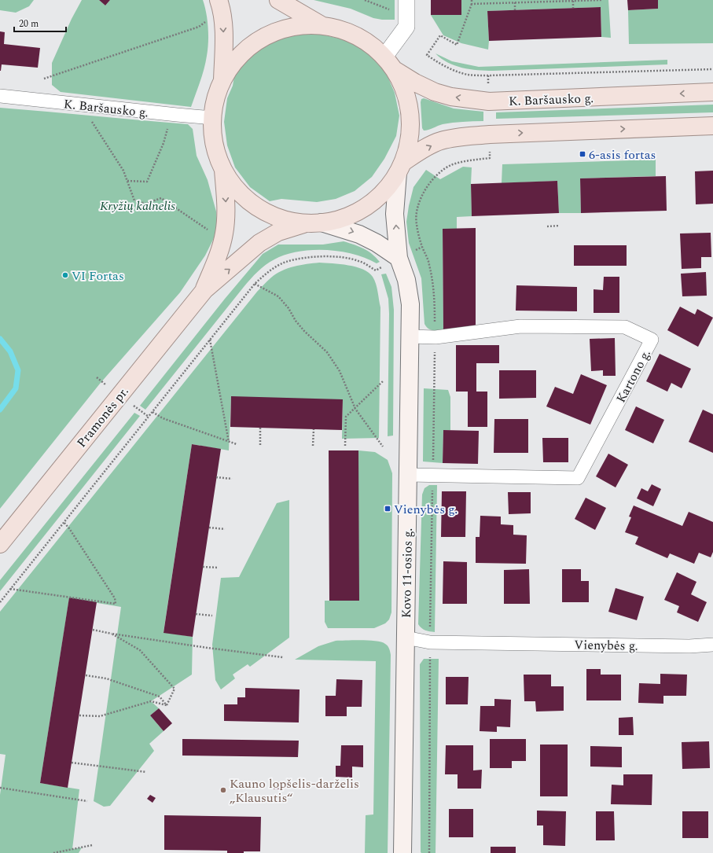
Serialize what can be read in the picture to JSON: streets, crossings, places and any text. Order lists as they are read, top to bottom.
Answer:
{
  "streets": {
    "main road": ["K. Baršausko g.", "Pramonės pr.", "Kovo 11-osios g."],
    "street": ["Kartono g.", "Vienybės g."]
  },
  "crossings": [
    ["Kartono g.", "Kovo 11-osios g."],
    ["Kovo 11-osios g.", "Vienybės g."]
  ],
  "parks": ["Kryžių kalnelis"],
  "places": {
    "transit": ["6-asis fortas", "Vienybės g."],
    "other": ["VI Fortas", "Kauno lopšelis-darželis „Klausutis“"]
  },
  "scale_bar": "20 m"
}
